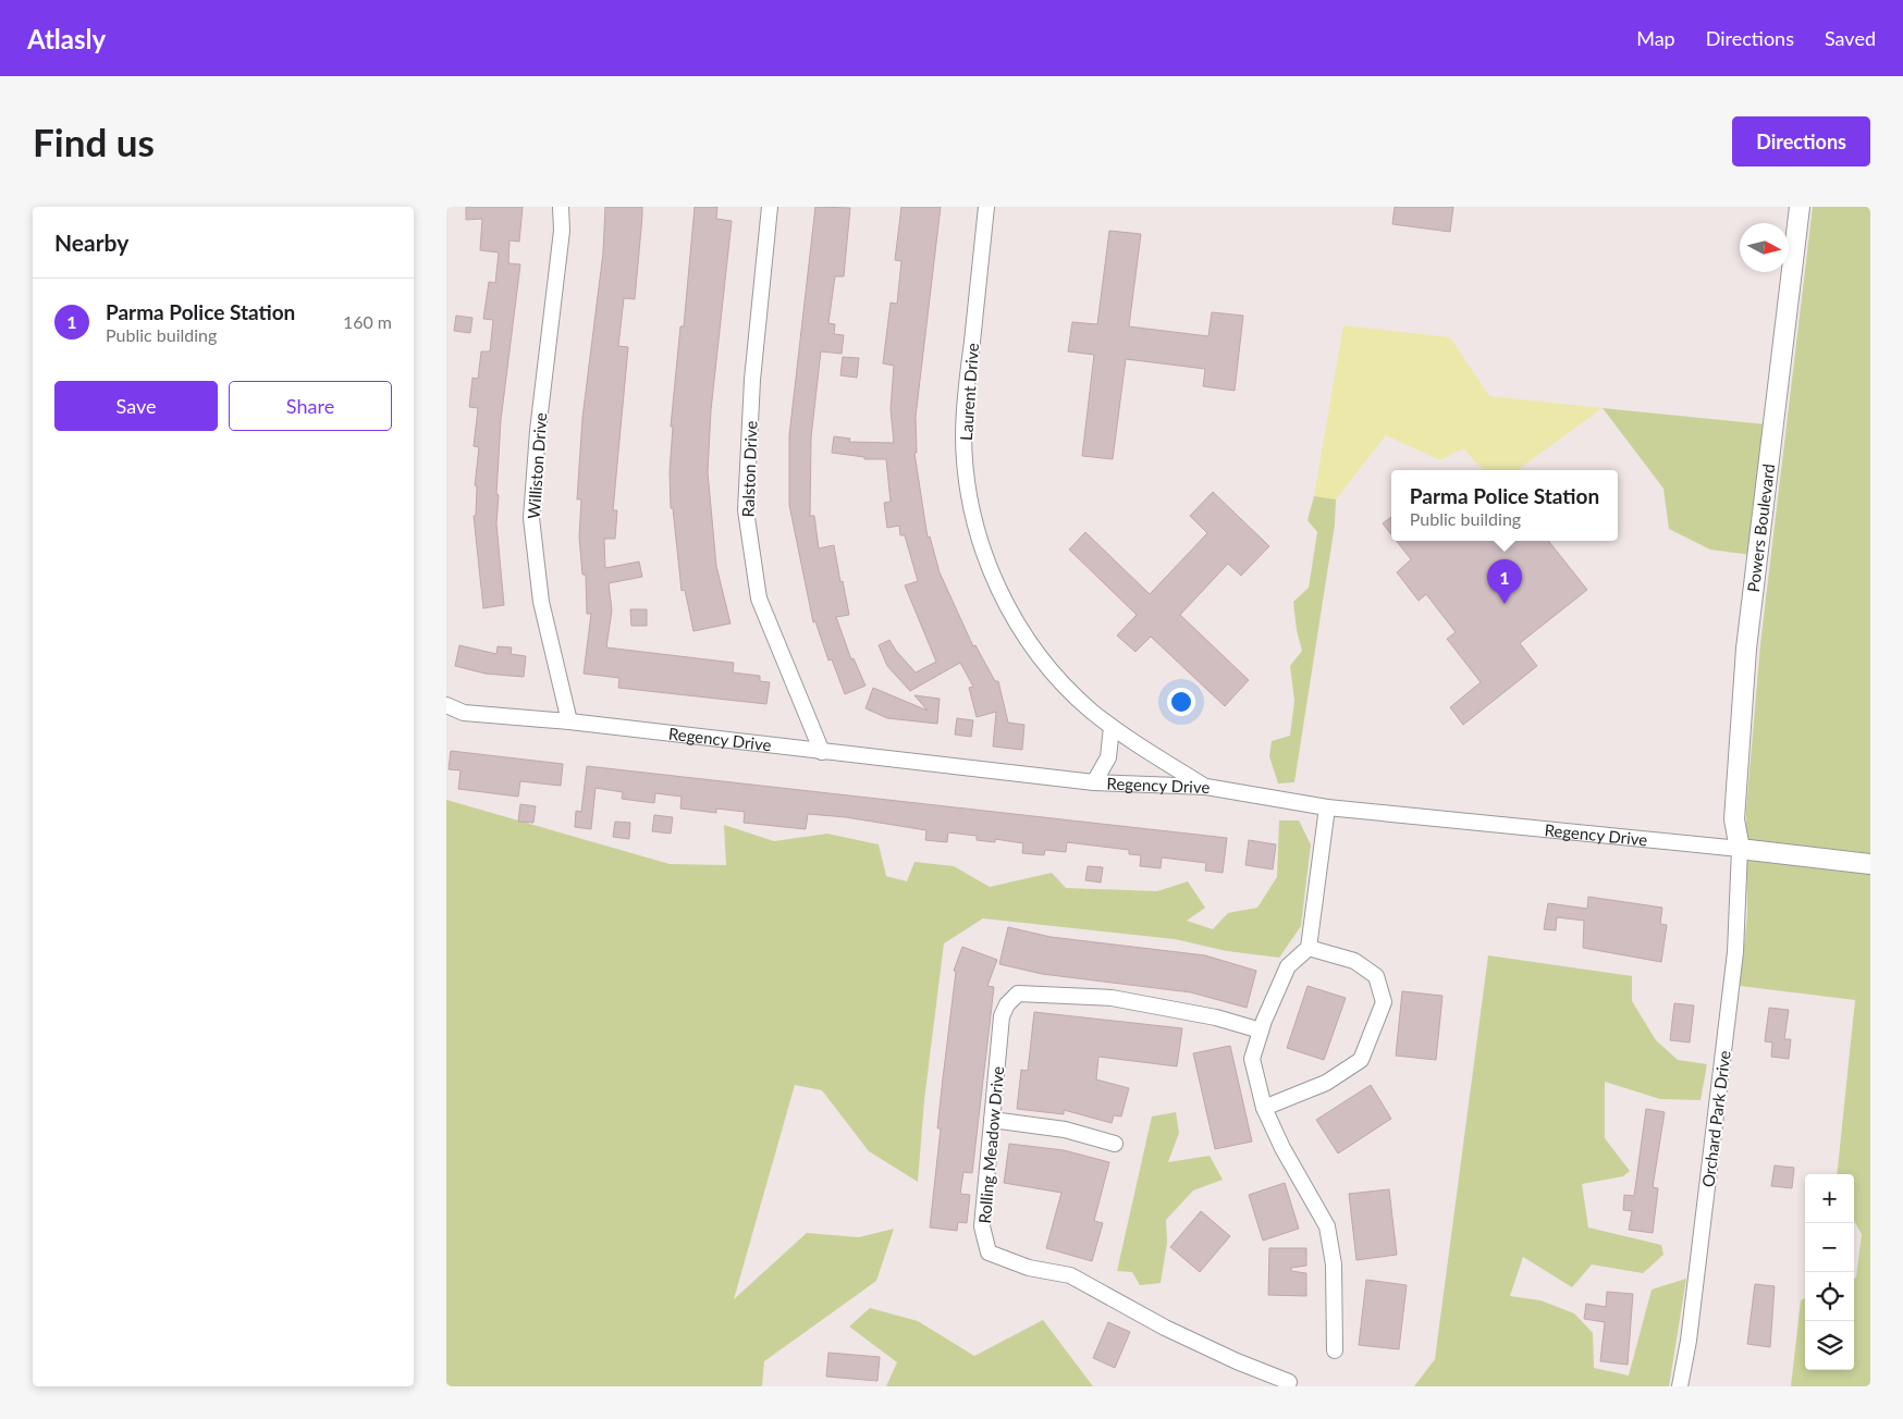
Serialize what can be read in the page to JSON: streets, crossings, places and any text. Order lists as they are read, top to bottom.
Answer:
{
  "streets": {
    "street": [
      "Laurent Drive",
      "Williston Drive",
      "Ralston Drive",
      "Powers Boulevard",
      "Regency Drive",
      "Orchard Park Drive",
      "Rolling Meadow Drive"
    ]
  },
  "crossings": [
    ["Laurent Drive", "Regency Drive"],
    ["Williston Drive", "Regency Drive"],
    ["Ralston Drive", "Regency Drive"],
    ["Powers Boulevard", "Regency Drive"],
    ["Powers Boulevard", "Orchard Park Drive"],
    ["Regency Drive", "Orchard Park Drive"]
  ],
  "north": "right",
  "page": {
    "header": "Atlasly",
    "nav": ["Map", "Directions", "Saved"],
    "buttons": [
      "Directions",
      ["Save", "Share"]
    ],
    "title": "Find us",
    "heading": "Nearby",
    "list": [
      {
        "mark": "1",
        "name": "Parma Police Station",
        "note": "Public building",
        "value": "160 m"
      }
    ],
    "popup": ["Parma Police Station", "Public building"],
    "pins": "1",
    "map_buttons": ["+", "−"]
  }
}
